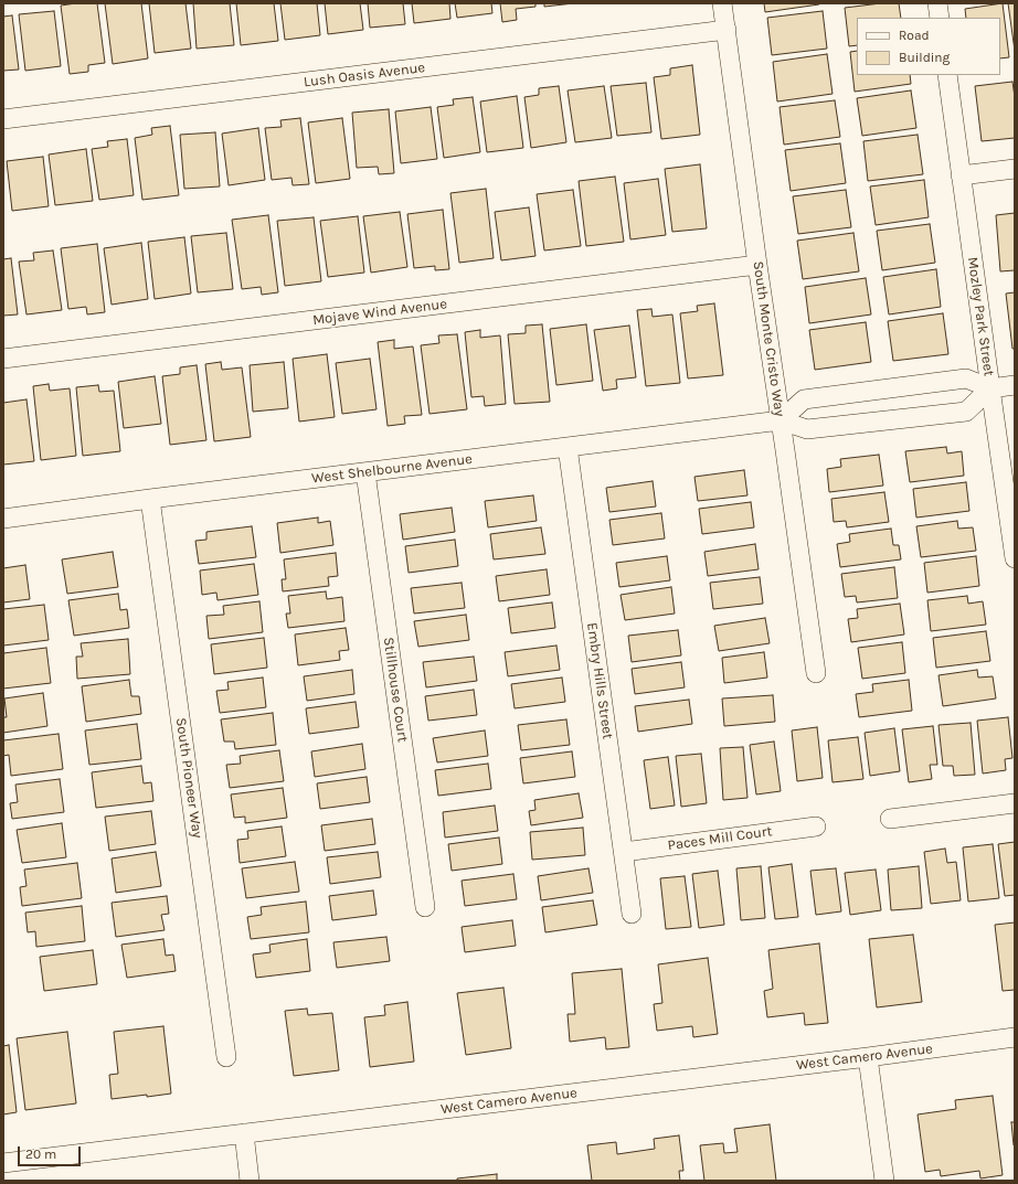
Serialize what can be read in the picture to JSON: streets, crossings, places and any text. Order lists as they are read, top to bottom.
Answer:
{
  "streets": {
    "street": [
      "Lush Oasis Avenue",
      "Mojave Wind Avenue",
      "Mozley Park Street",
      "South Monte Cristo Way",
      "West Shelbourne Avenue",
      "Embry Hills Street",
      "Stillhouse Court",
      "South Pioneer Way",
      "Paces Mill Court",
      "West Camero Avenue"
    ]
  },
  "crossings": [
    ["Lush Oasis Avenue", "South Monte Cristo Way"],
    ["Mojave Wind Avenue", "South Monte Cristo Way"],
    ["Mozley Park Street", "West Shelbourne Avenue"],
    ["South Monte Cristo Way", "West Shelbourne Avenue"],
    ["West Shelbourne Avenue", "Embry Hills Street"],
    ["West Shelbourne Avenue", "Stillhouse Court"],
    ["West Shelbourne Avenue", "South Pioneer Way"],
    ["Embry Hills Street", "Paces Mill Court"]
  ],
  "legend": ["Road", "Building"],
  "scale_bar": "20 m"
}
